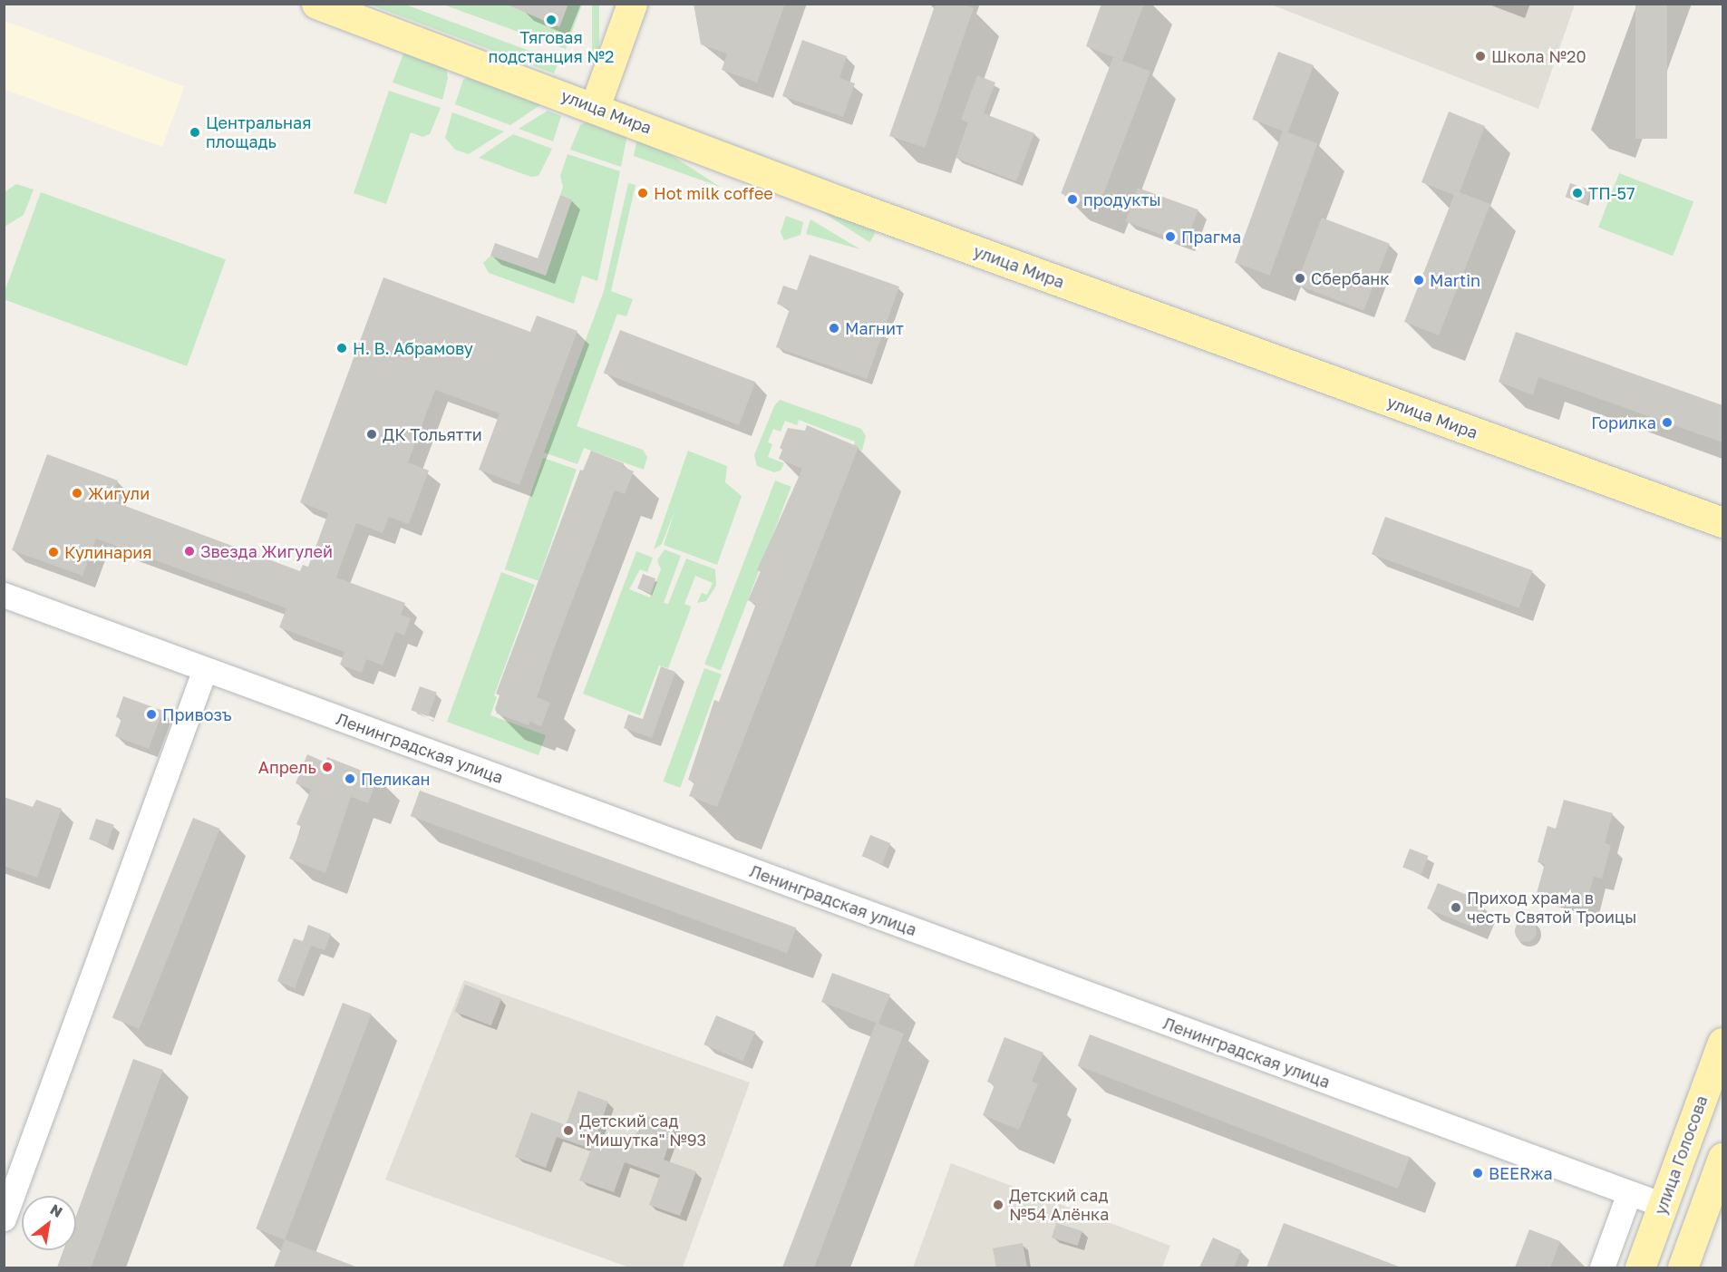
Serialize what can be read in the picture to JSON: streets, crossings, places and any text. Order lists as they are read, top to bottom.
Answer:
{
  "streets": {
    "main road": ["улица Мира", "улица Голосова"],
    "street": ["Ленинградская улица"]
  },
  "crossings": [
    ["Ленинградская улица", "улица Голосова"]
  ],
  "places": [
    "Тяговая подстанция №2",
    "Школа №20",
    "Центральная площадь",
    "Hot milk coffee",
    "ТП-57",
    "продукты",
    "Прагма",
    "Сбербанк",
    "Martin",
    "Магнит",
    "Н. В. Абрамову",
    "Горилка",
    "ДК Тольятти",
    "Жигули",
    "Звезда Жигулей",
    "Кулинария",
    "Привозъ",
    "Апрель",
    "Пеликан",
    "Приход храма в честь Святой Троицы",
    "Детский сад \"Мишутка\" №93",
    "BEERжа",
    "Детский сад №54 Алёнка"
  ],
  "north": "top right"
}
